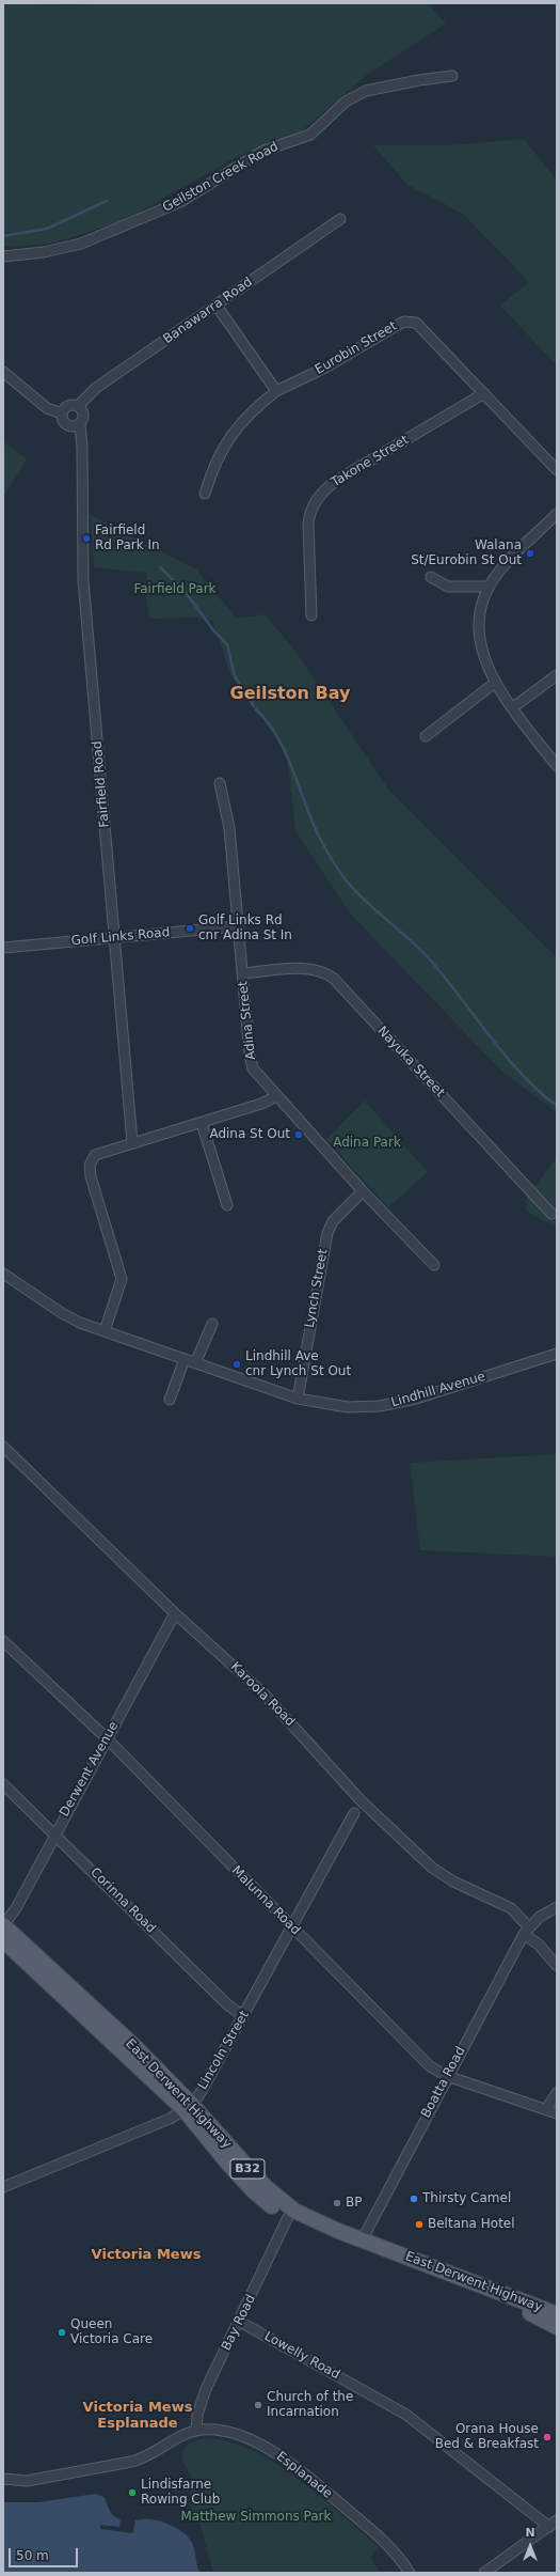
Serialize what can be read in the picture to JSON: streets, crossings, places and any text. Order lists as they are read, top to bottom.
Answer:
{
  "streets": {
    "main road": ["East Derwent Highway", "B32"],
    "street": [
      "Geilston Creek Road",
      "Banawarra Road",
      "Eurobin Street",
      "Takone Street",
      "Fairfield Road",
      "Golf Links Road",
      "Adina Street",
      "Nayuka Street",
      "Lynch Street",
      "Lindhill Avenue",
      "Karoola Road",
      "Derwent Avenue",
      "Corinna Road",
      "Malunna Road",
      "Lincoln Street",
      "Boatta Road",
      "Bay Road",
      "Lowelly Road",
      "Esplanade"
    ]
  },
  "crossings": [
    ["Banawarra Road", "Fairfield Road"],
    ["Eurobin Street", "Takone Street"],
    ["Fairfield Road", "Golf Links Road"],
    ["Golf Links Road", "Adina Street"],
    ["Adina Street", "Nayuka Street"],
    ["Adina Street", "Lynch Street"],
    ["Lynch Street", "Lindhill Avenue"],
    ["Karoola Road", "Derwent Avenue"],
    ["Karoola Road", "Boatta Road"],
    ["Derwent Avenue", "Corinna Road"],
    ["Derwent Avenue", "Malunna Road"],
    ["Derwent Avenue", "East Derwent Highway"],
    ["Corinna Road", "Lincoln Street"],
    ["Malunna Road", "Lincoln Street"],
    ["Malunna Road", "Boatta Road"],
    ["Lincoln Street", "East Derwent Highway"],
    ["Boatta Road", "East Derwent Highway"],
    ["East Derwent Highway", "Bay Road"],
    ["Bay Road", "Lowelly Road"],
    ["Bay Road", "Esplanade"]
  ],
  "districts": ["Geilston Bay", "Victoria Mews", "Victoria Mews Esplanade"],
  "parks": ["Fairfield Park", "Adina Park", "Matthew Simmons Park"],
  "places": [
    "Fairfield Rd Park In",
    "Walana St/Eurobin St Out",
    "Golf Links Rd cnr Adina St In",
    "Adina St Out",
    "Lindhill Ave cnr Lynch St Out",
    "Thirsty Camel",
    "BP",
    "Beltana Hotel",
    "Queen Victoria Care",
    "Church of the Incarnation",
    "Orana House Bed & Breakfast",
    "Lindisfarne Rowing Club"
  ],
  "scale_bar": "50 m",
  "north": "top"
}
